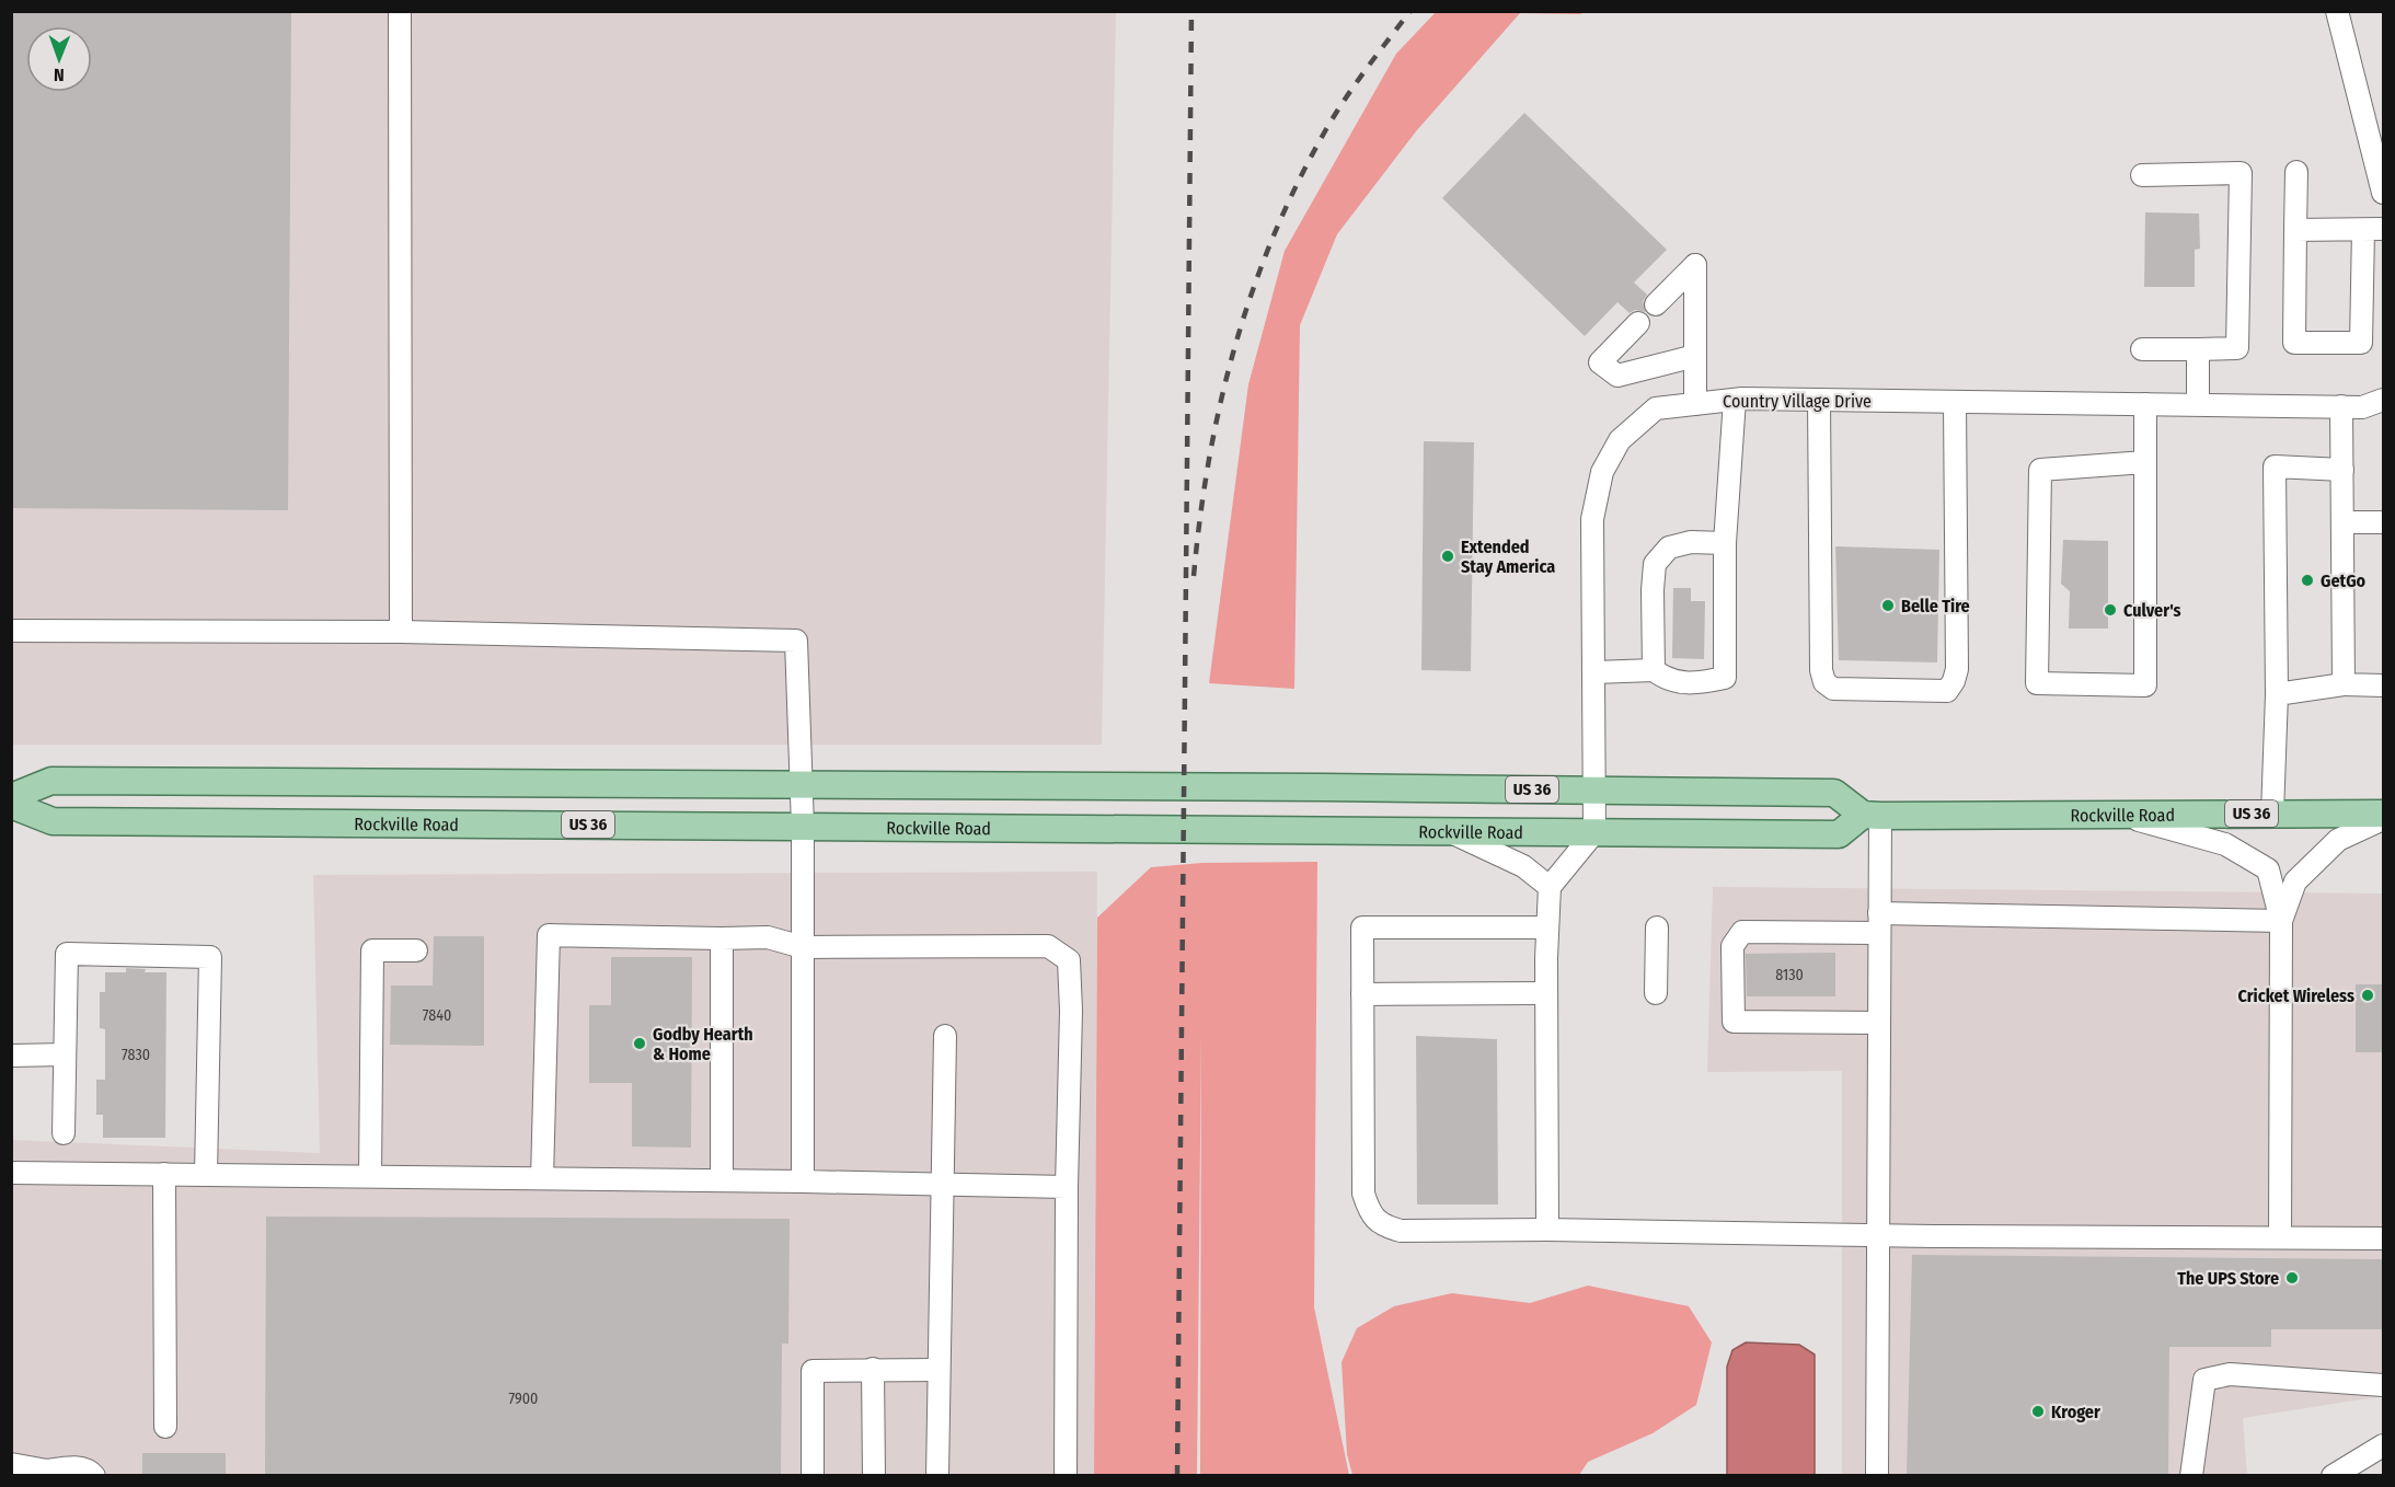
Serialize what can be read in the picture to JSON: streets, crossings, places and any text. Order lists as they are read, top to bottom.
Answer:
{
  "streets": {
    "main road": ["US 36", "Rockville Road"],
    "street": ["Country Village Drive"]
  },
  "crossings": [
    ["Country Village Drive", "US 36"],
    ["Country Village Drive", "Rockville Road"],
    ["US 36", "Rockville Road"]
  ],
  "places": [
    "Extended Stay America",
    "GetGo",
    "Belle Tire",
    "Culver's",
    "Cricket Wireless",
    "Godby Hearth & Home",
    "The UPS Store",
    "Kroger"
  ],
  "house_numbers": [
    "8130",
    "7840",
    "7830",
    "7900"
  ],
  "north": "bottom"
}
